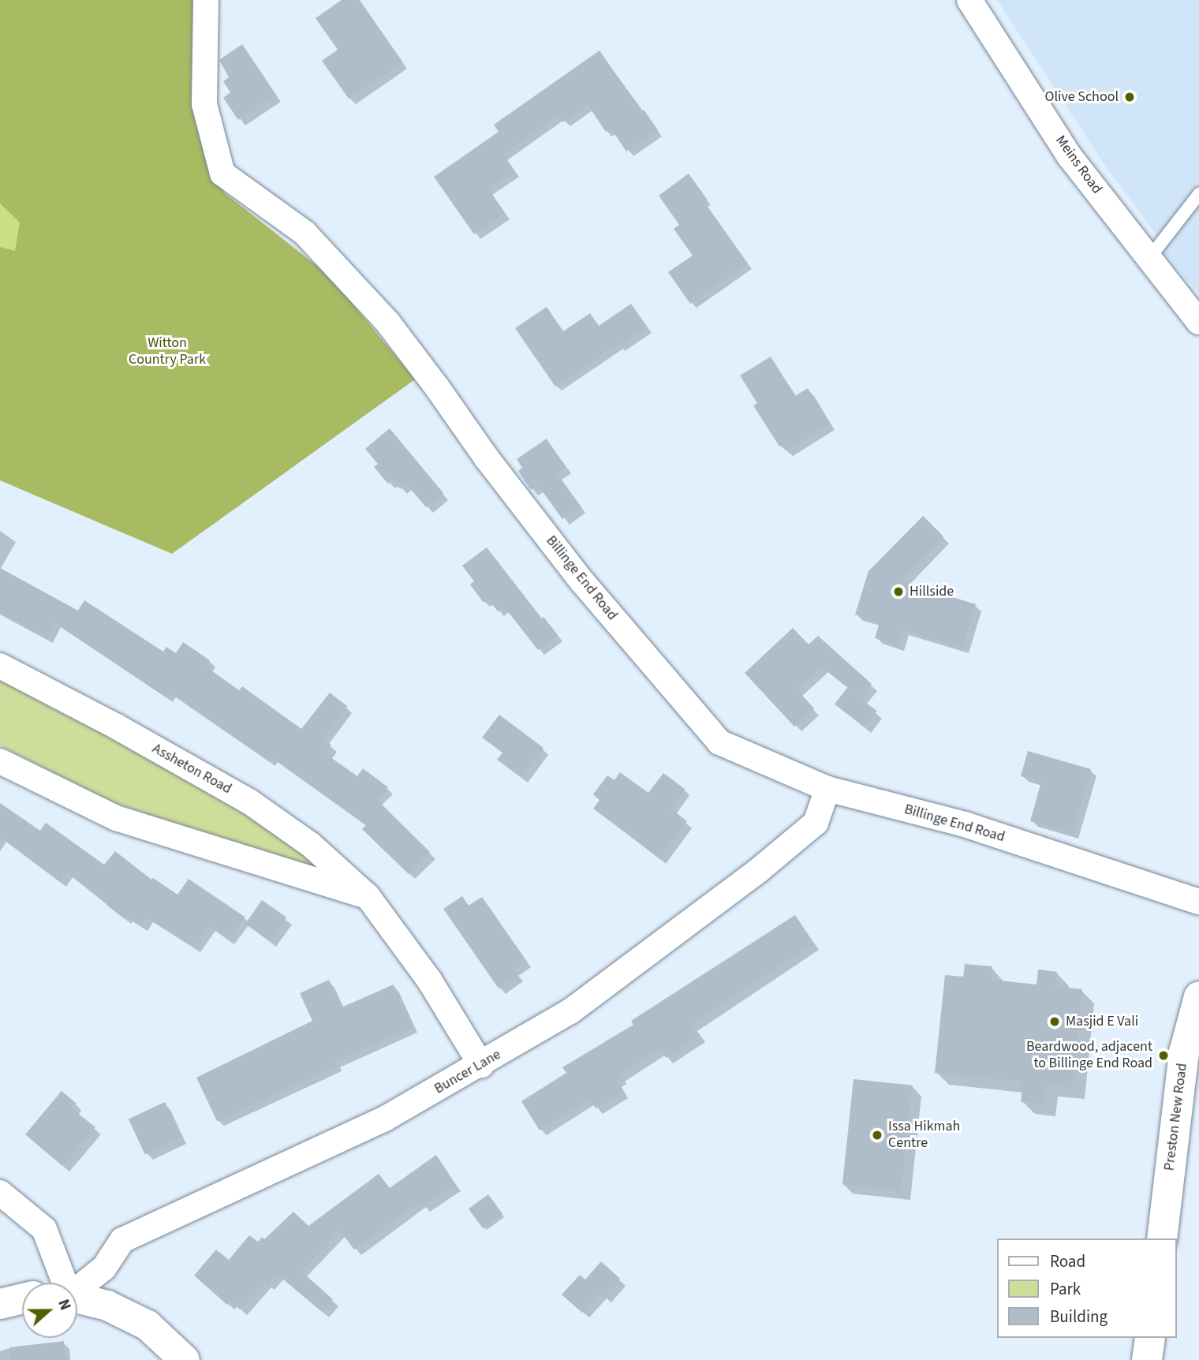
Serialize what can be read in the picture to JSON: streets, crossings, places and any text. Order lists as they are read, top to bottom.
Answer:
{
  "streets": {
    "main road": ["Preston New Road"],
    "street": [
      "Meins Road",
      "Billinge End Road",
      "Assheton Road",
      "Buncer Lane"
    ]
  },
  "crossings": [
    ["Billinge End Road", "Buncer Lane"],
    ["Assheton Road", "Buncer Lane"]
  ],
  "parks": ["Witton Country Park"],
  "places": [
    "Olive School",
    "Hillside",
    "Masjid E Vali",
    "Beardwood, adjacent to Billinge End Road",
    "Issa Hikmah Centre"
  ],
  "legend": ["Road", "Park", "Building"],
  "north": "right"
}
